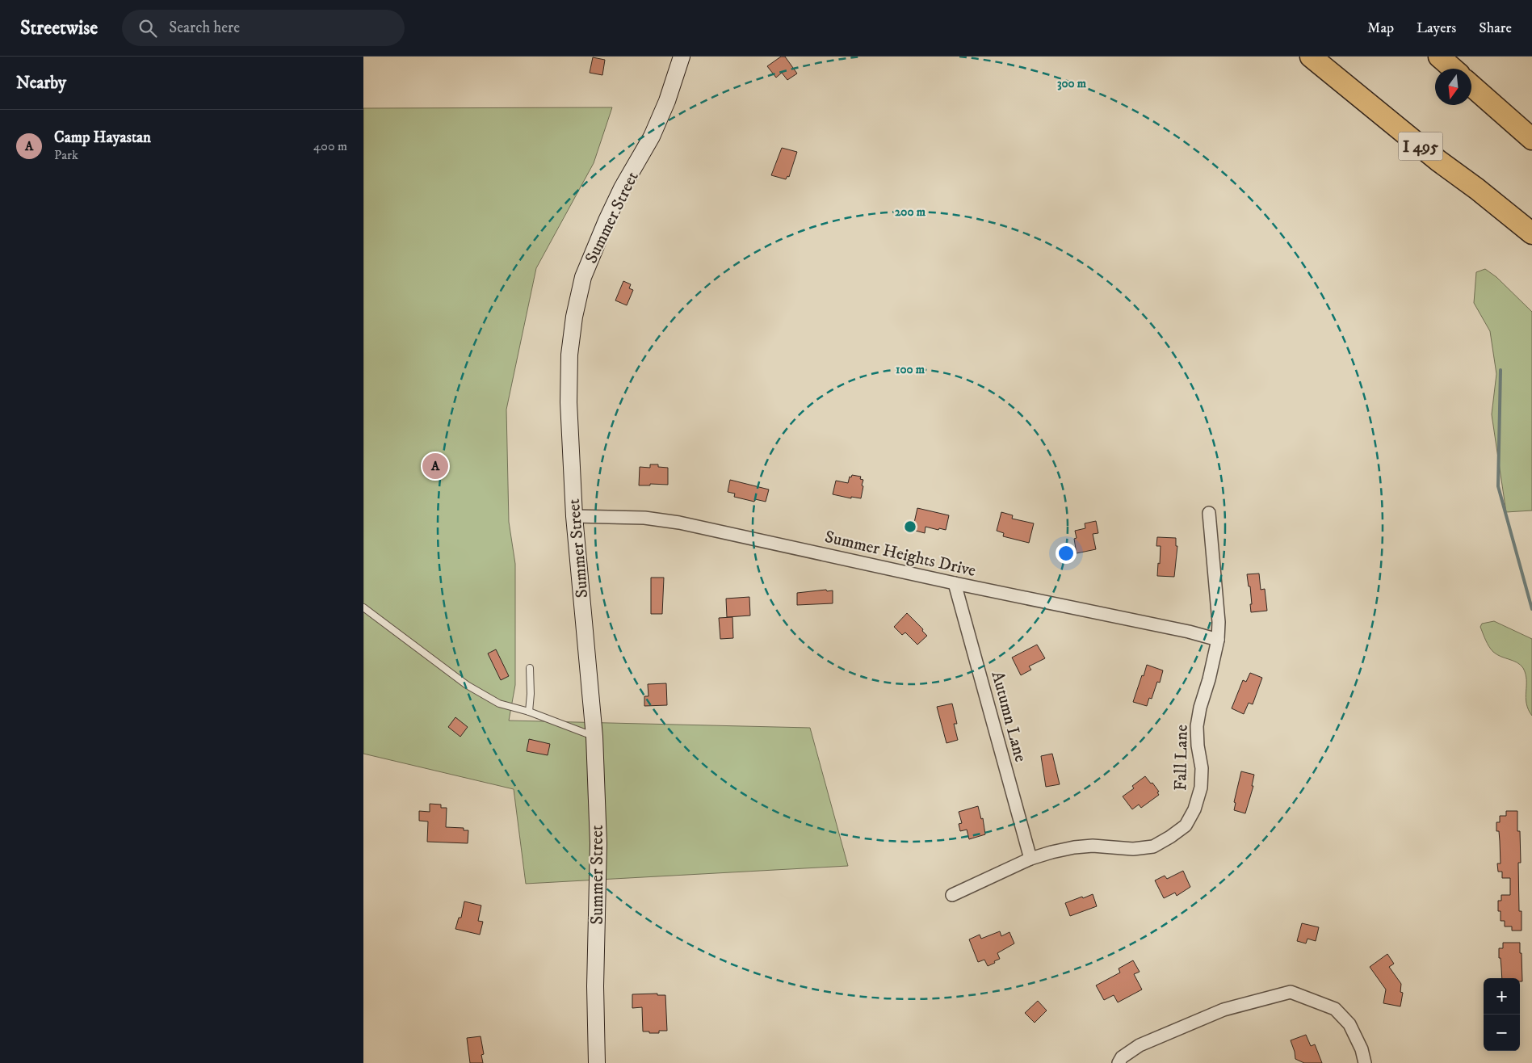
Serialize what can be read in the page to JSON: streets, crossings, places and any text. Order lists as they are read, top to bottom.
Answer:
{
  "streets": {
    "highway": ["I 495"],
    "main road": ["Summer Street"],
    "street": ["Summer Heights Drive", "Autumn Lane", "Fall Lane"]
  },
  "crossings": [
    ["Summer Street", "Summer Heights Drive"],
    ["Summer Heights Drive", "Autumn Lane"],
    ["Summer Heights Drive", "Fall Lane"],
    ["Autumn Lane", "Fall Lane"]
  ],
  "north": "bottom",
  "page": {
    "header": "Streetwise",
    "search": "Search here",
    "nav": ["Map", "Layers", "Share"],
    "heading": "Nearby",
    "list": [
      {
        "mark": "A",
        "name": "Camp Hayastan",
        "note": "Park",
        "value": "400 m"
      }
    ],
    "pins": "A",
    "map_buttons": ["+", "−"]
  },
  "rings": ["300 m", "200 m", "100 m"]
}
